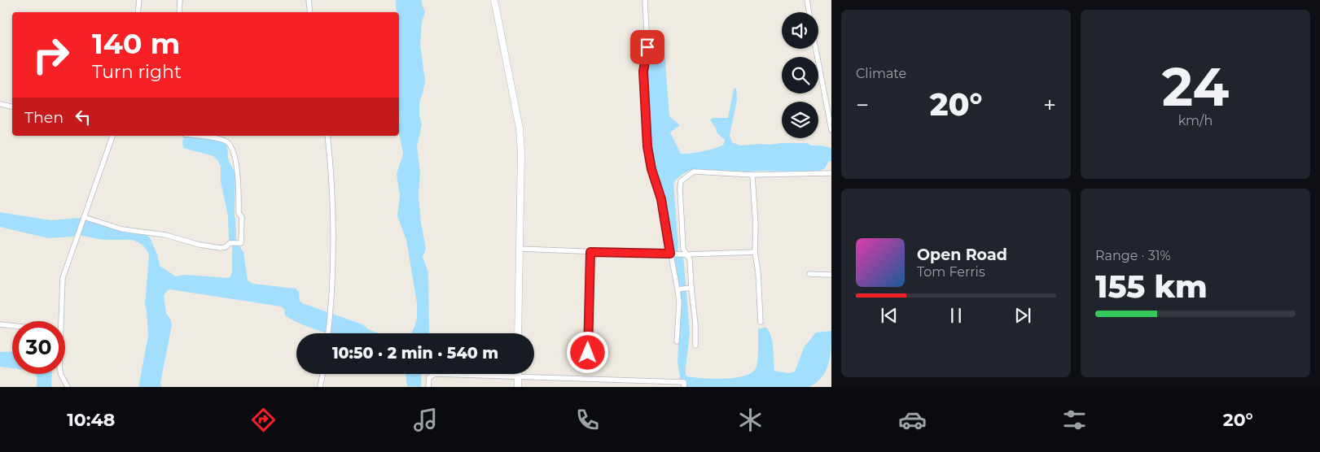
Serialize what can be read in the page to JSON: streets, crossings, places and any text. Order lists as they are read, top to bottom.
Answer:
{
  "page": {
    "tile": [
      "Climate",
      ["24", "km/h"],
      ["Range · 31%", "155 km"]
    ],
    "turn": ["140 m", "Turn right"],
    "heat": ["−", "20°", "+"],
    "then": "Then",
    "song": ["Open Road", "Tom Ferris"],
    "limit": "30",
    "trip": "10:50 · 2 min · 540 m",
    "tabs": ["10:48", "20°"]
  }
}
